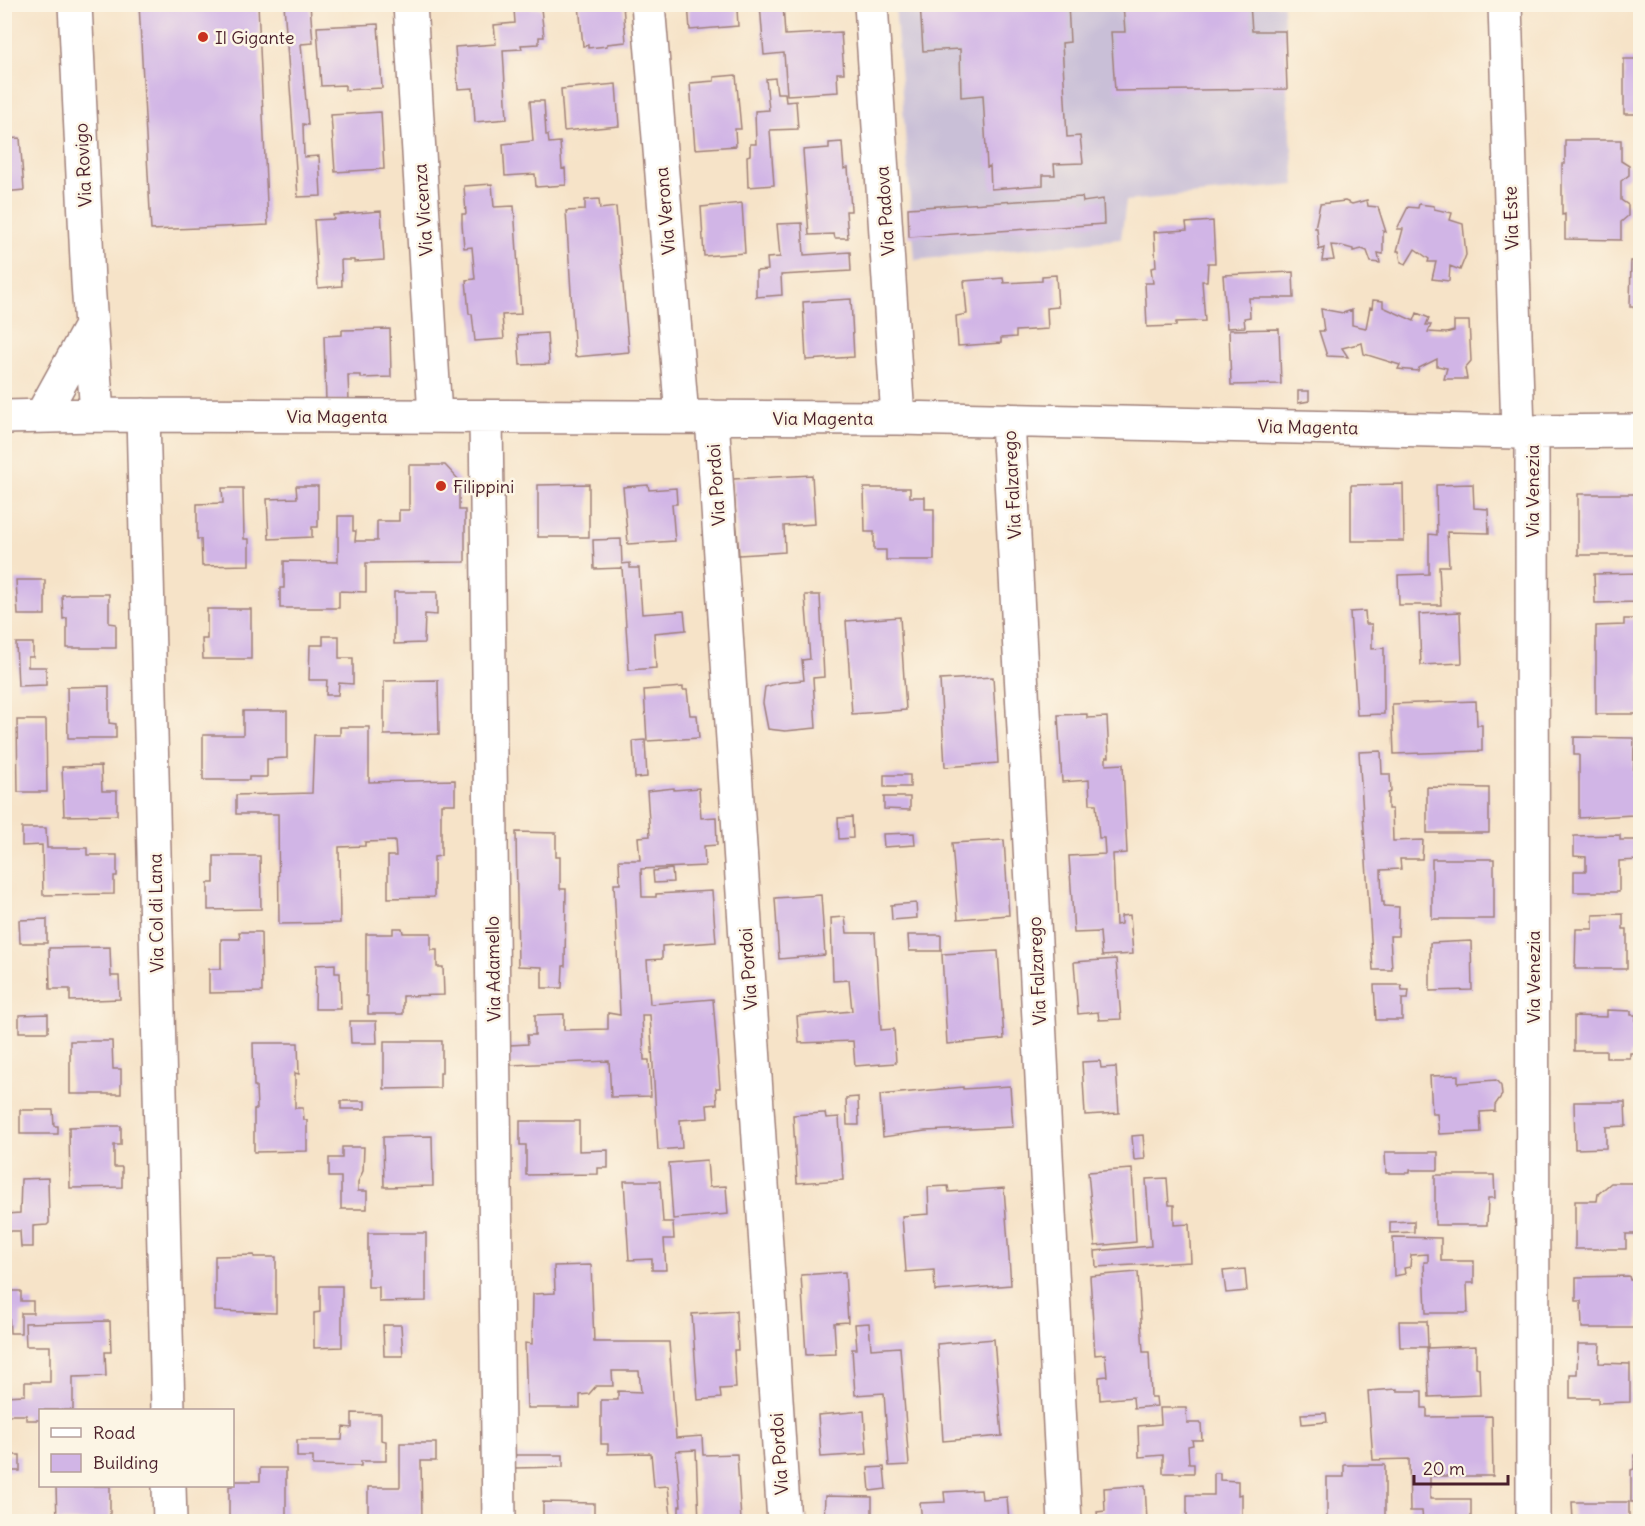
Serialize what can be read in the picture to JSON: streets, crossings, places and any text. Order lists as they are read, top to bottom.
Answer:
{
  "streets": {
    "street": [
      "Via Rovigo",
      "Via Vicenza",
      "Via Verona",
      "Via Padova",
      "Via Este",
      "Via Magenta",
      "Via Pordoi",
      "Via Falzarego",
      "Via Venezia",
      "Via Col di Lana",
      "Via Adamello"
    ]
  },
  "crossings": [
    ["Via Rovigo", "Via Magenta"],
    ["Via Vicenza", "Via Magenta"],
    ["Via Verona", "Via Magenta"],
    ["Via Verona", "Via Pordoi"],
    ["Via Padova", "Via Magenta"],
    ["Via Este", "Via Magenta"],
    ["Via Este", "Via Venezia"],
    ["Via Magenta", "Via Pordoi"],
    ["Via Magenta", "Via Falzarego"],
    ["Via Magenta", "Via Venezia"],
    ["Via Magenta", "Via Col di Lana"],
    ["Via Magenta", "Via Adamello"]
  ],
  "places": ["Il Gigante", "Filippini"],
  "legend": ["Road", "Building"],
  "scale_bar": "20 m"
}
